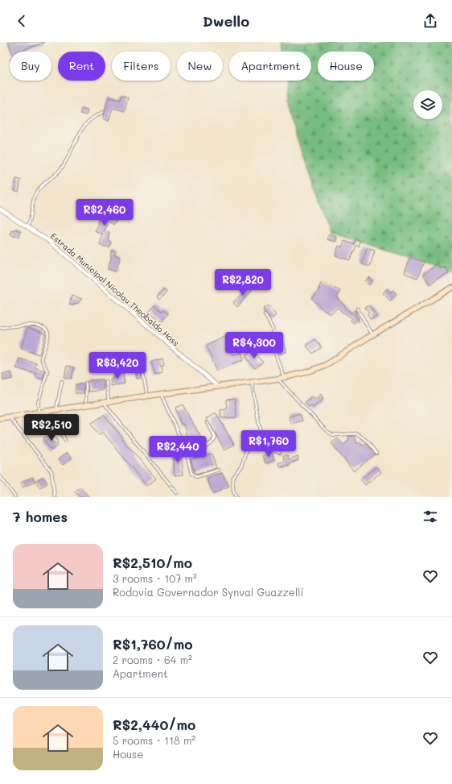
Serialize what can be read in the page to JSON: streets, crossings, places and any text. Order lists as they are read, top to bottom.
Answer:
{
  "streets": {
    "street": ["Estrada Municipal Nicolau Theobaldo Hoss"]
  },
  "page": {
    "header": "Dwello",
    "chip": [
      "Buy",
      "Rent",
      "Filters",
      "New",
      "Apartment",
      "House"
    ],
    "price": [
      "R$2,460",
      "R$2,820",
      "R$4,300",
      "R$3,420",
      "R$2,510",
      "R$1,760",
      "R$2,440"
    ],
    "heading": "7 homes",
    "list": [
      {
        "name": "R$2,510/mo",
        "note": "3 rooms · 107 m² · Rodovia Governador Synval Guazzelli"
      },
      {
        "name": "R$1,760/mo",
        "note": "2 rooms · 64 m² · Apartment"
      },
      {
        "name": "R$2,440/mo",
        "note": "5 rooms · 118 m² · House"
      }
    ]
  }
}
